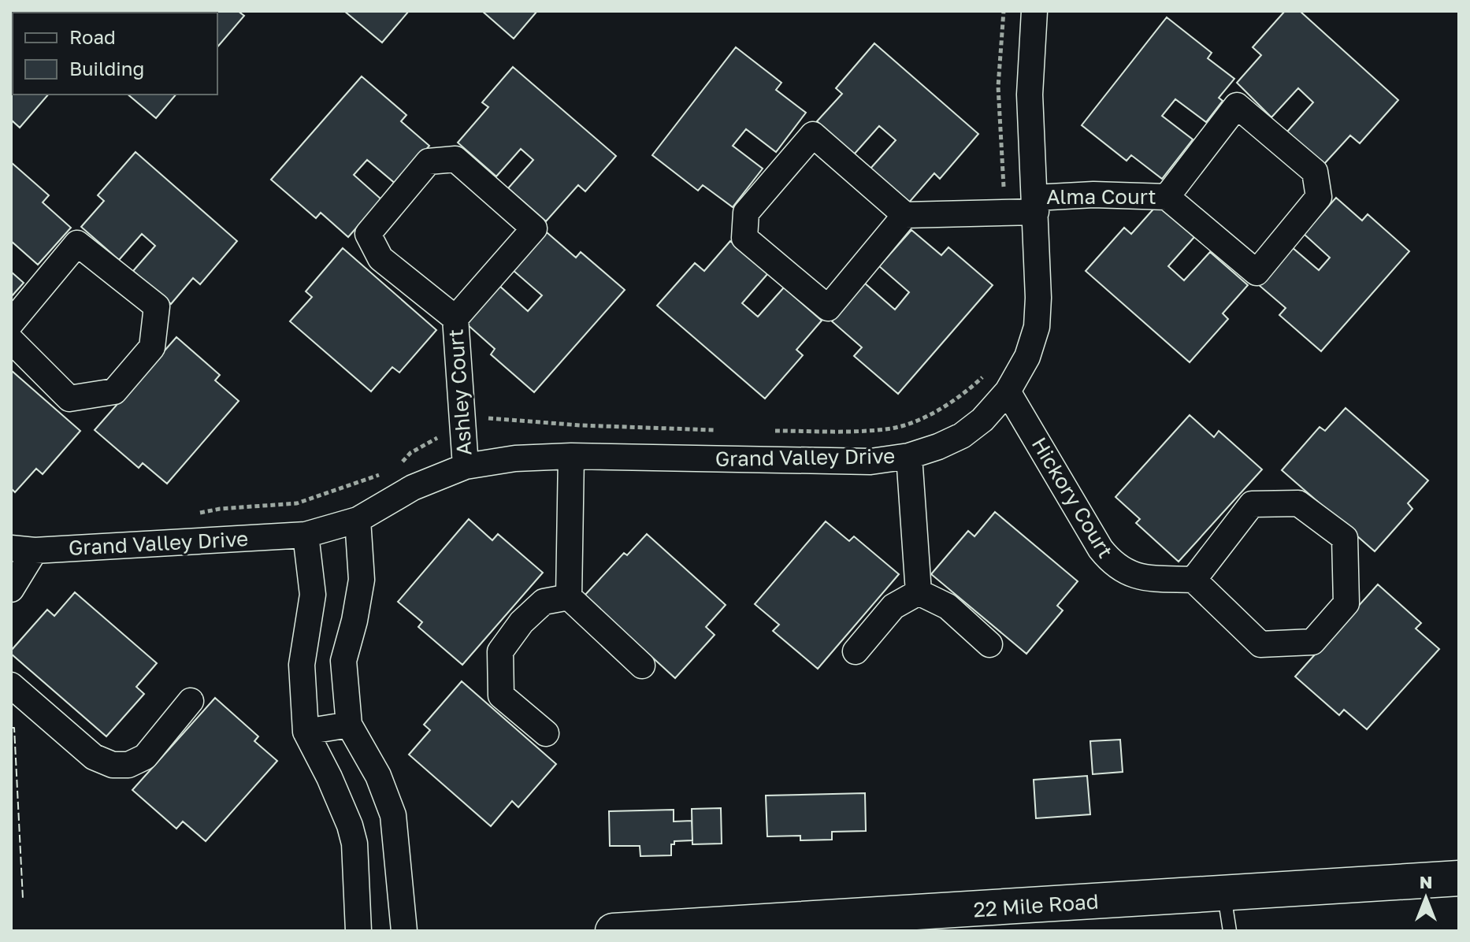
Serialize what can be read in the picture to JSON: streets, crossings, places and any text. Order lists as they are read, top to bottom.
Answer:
{
  "streets": {
    "street": [
      "Alma Court",
      "Ashley Court",
      "Grand Valley Drive",
      "Hickory Court",
      "22 Mile Road"
    ]
  },
  "crossings": [
    ["Alma Court", "Grand Valley Drive"],
    ["Ashley Court", "Grand Valley Drive"],
    ["Grand Valley Drive", "Hickory Court"]
  ],
  "legend": ["Road", "Building"],
  "north": "top"
}
